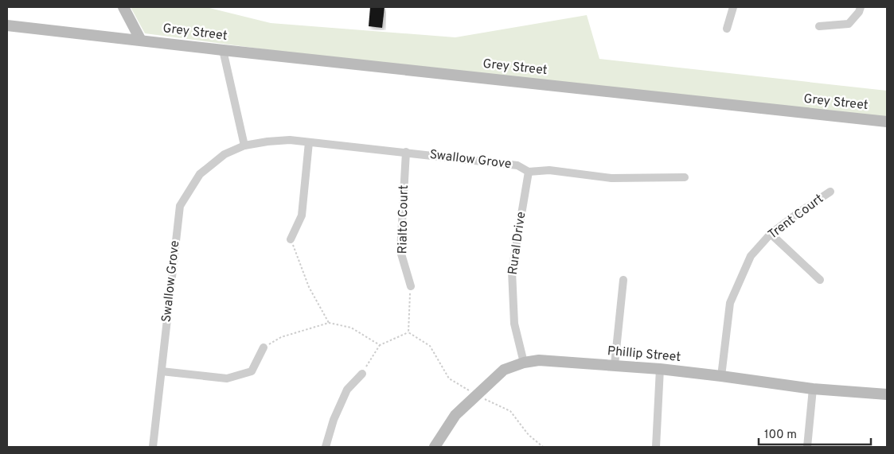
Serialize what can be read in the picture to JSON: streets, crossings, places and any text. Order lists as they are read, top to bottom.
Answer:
{
  "streets": {
    "main road": ["Grey Street", "Phillip Street"],
    "street": [
      "Swallow Grove",
      "Trent Court",
      "Rialto Court",
      "Rural Drive"
    ]
  },
  "crossings": [
    ["Swallow Grove", "Rialto Court"],
    ["Swallow Grove", "Rural Drive"],
    ["Trent Court", "Phillip Street"],
    ["Rural Drive", "Phillip Street"]
  ],
  "scale_bar": "100 m"
}
